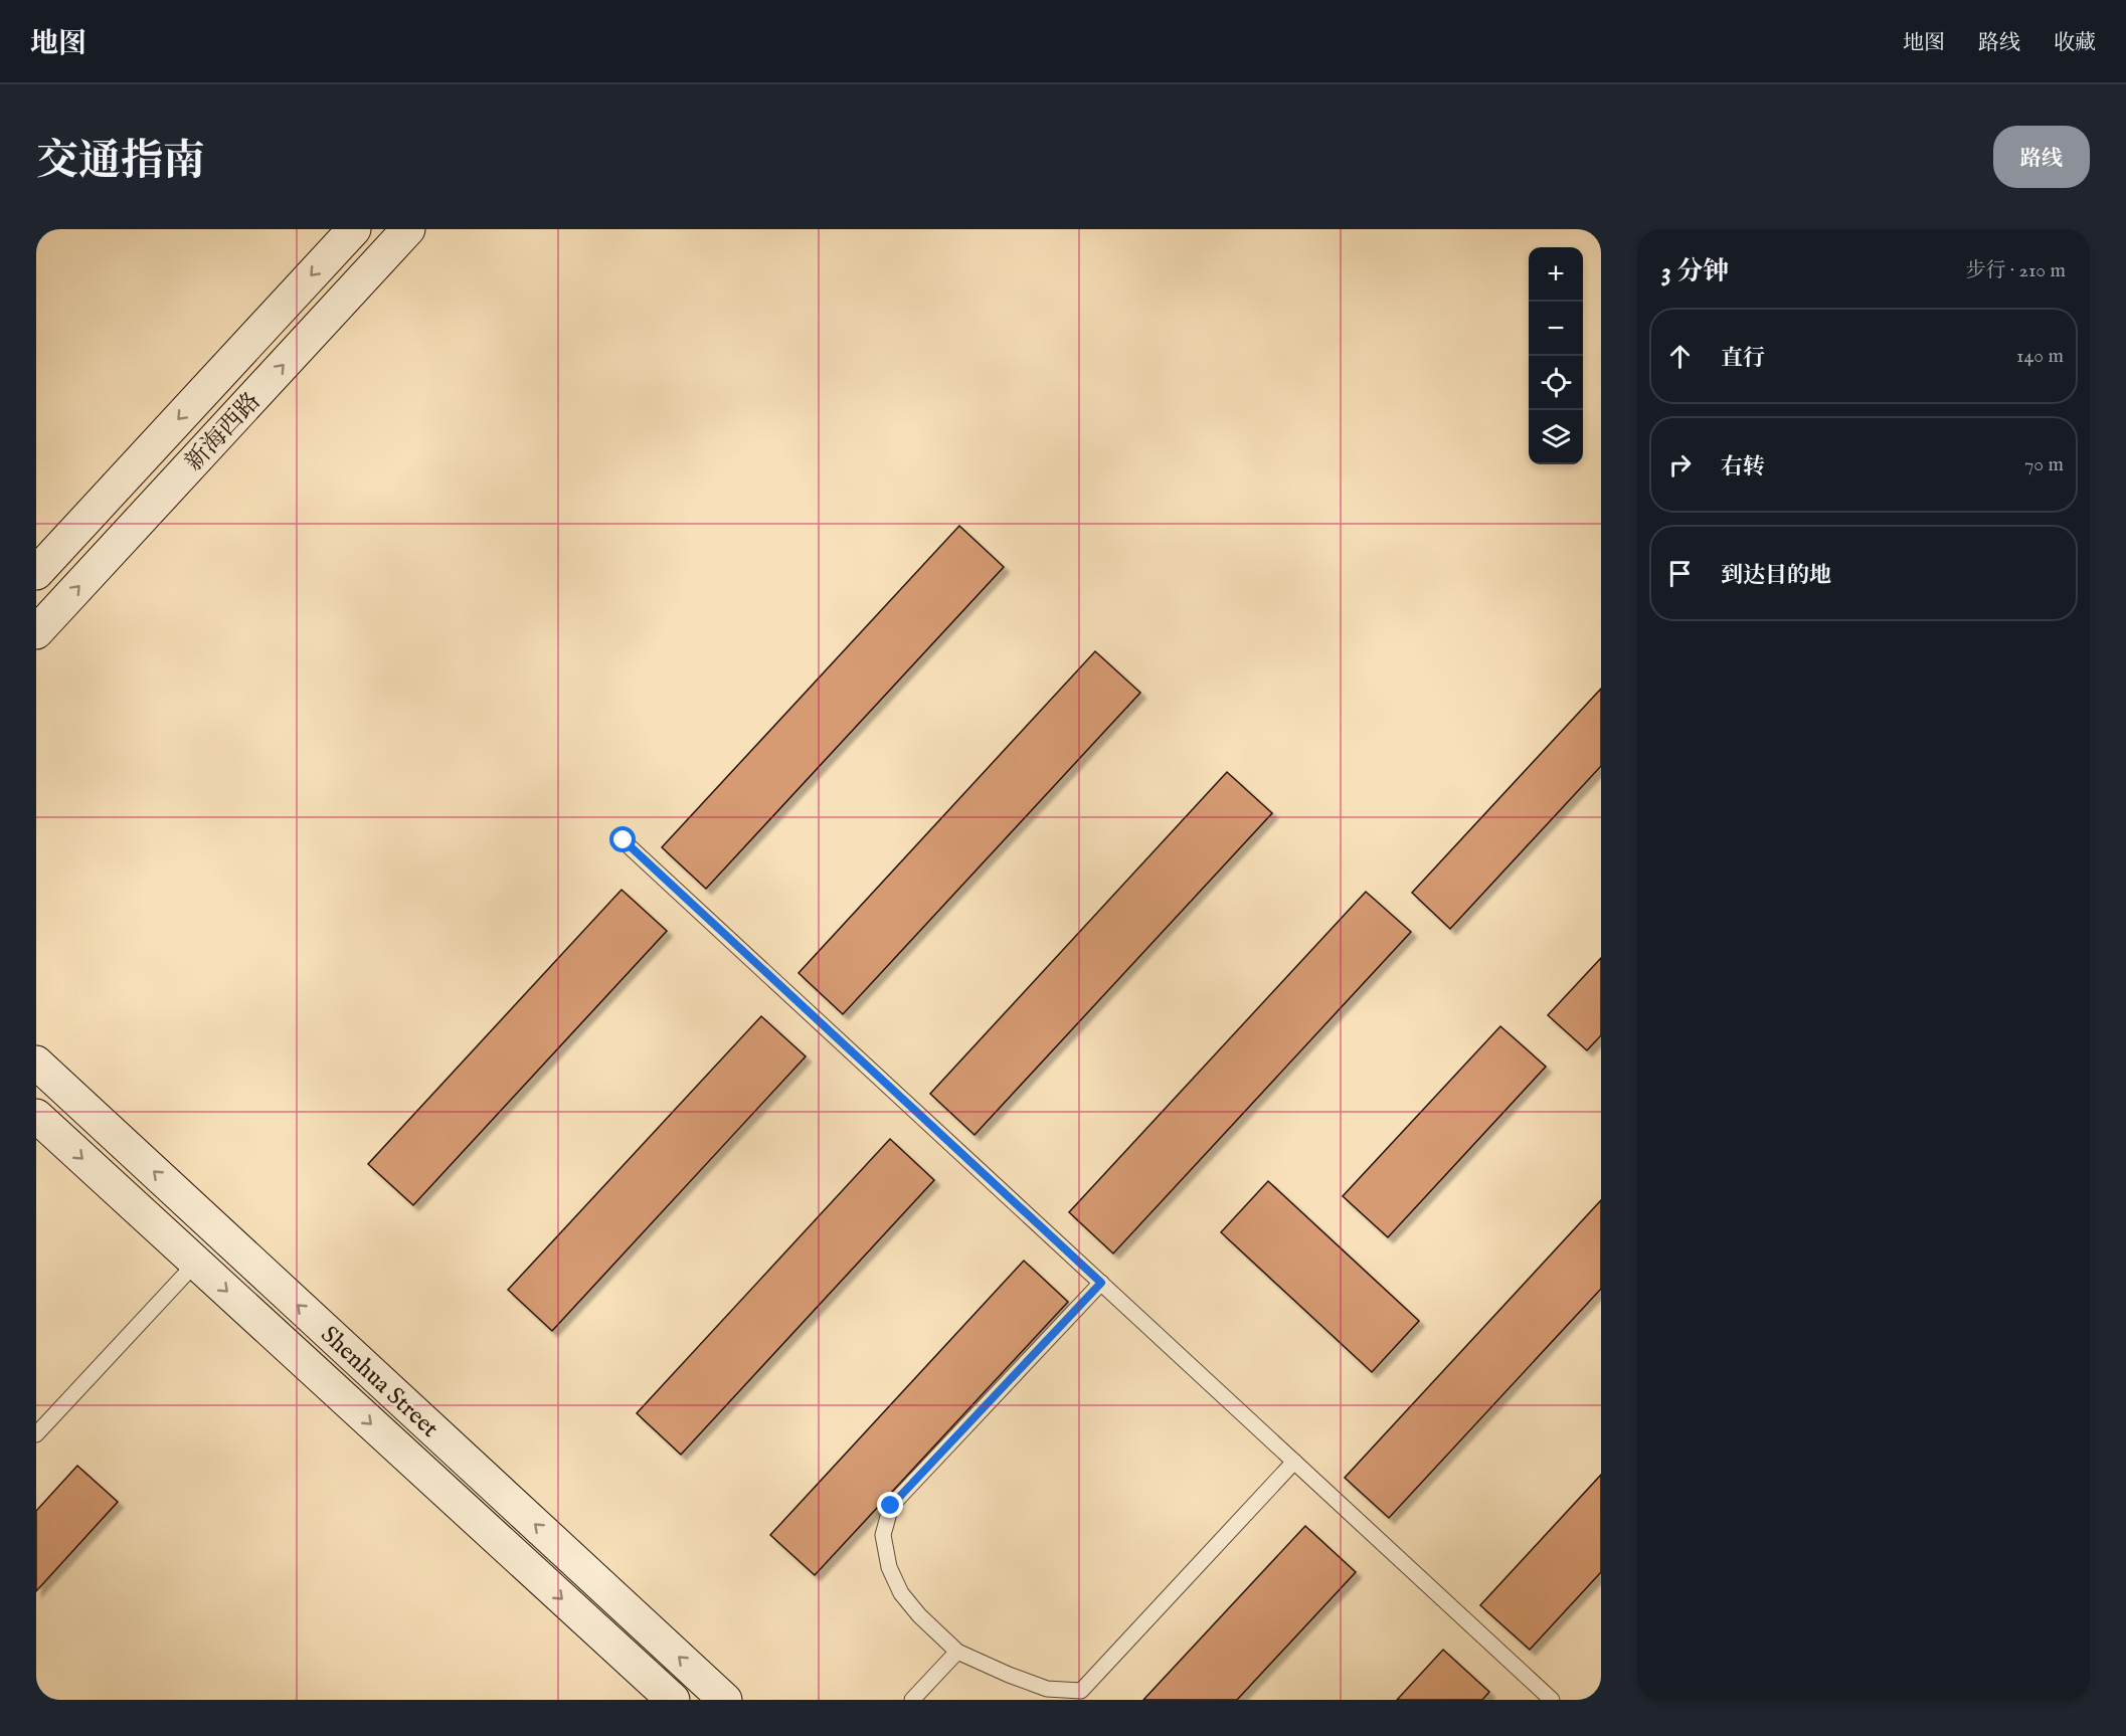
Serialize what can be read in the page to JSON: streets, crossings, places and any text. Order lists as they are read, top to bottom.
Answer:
{
  "streets": {
    "main road": ["新海西路", "Shenhua Street"]
  },
  "page": {
    "header": "地图",
    "nav": ["地图", "路线", "收藏"],
    "title": "交通指南",
    "buttons": "路线",
    "heading": ["3 分钟", "步行 · 210 m"],
    "map_buttons": ["+", "−"],
    "list": [
      ["直行", "140 m"],
      ["右转", "70 m"],
      "到达目的地"
    ]
  }
}
